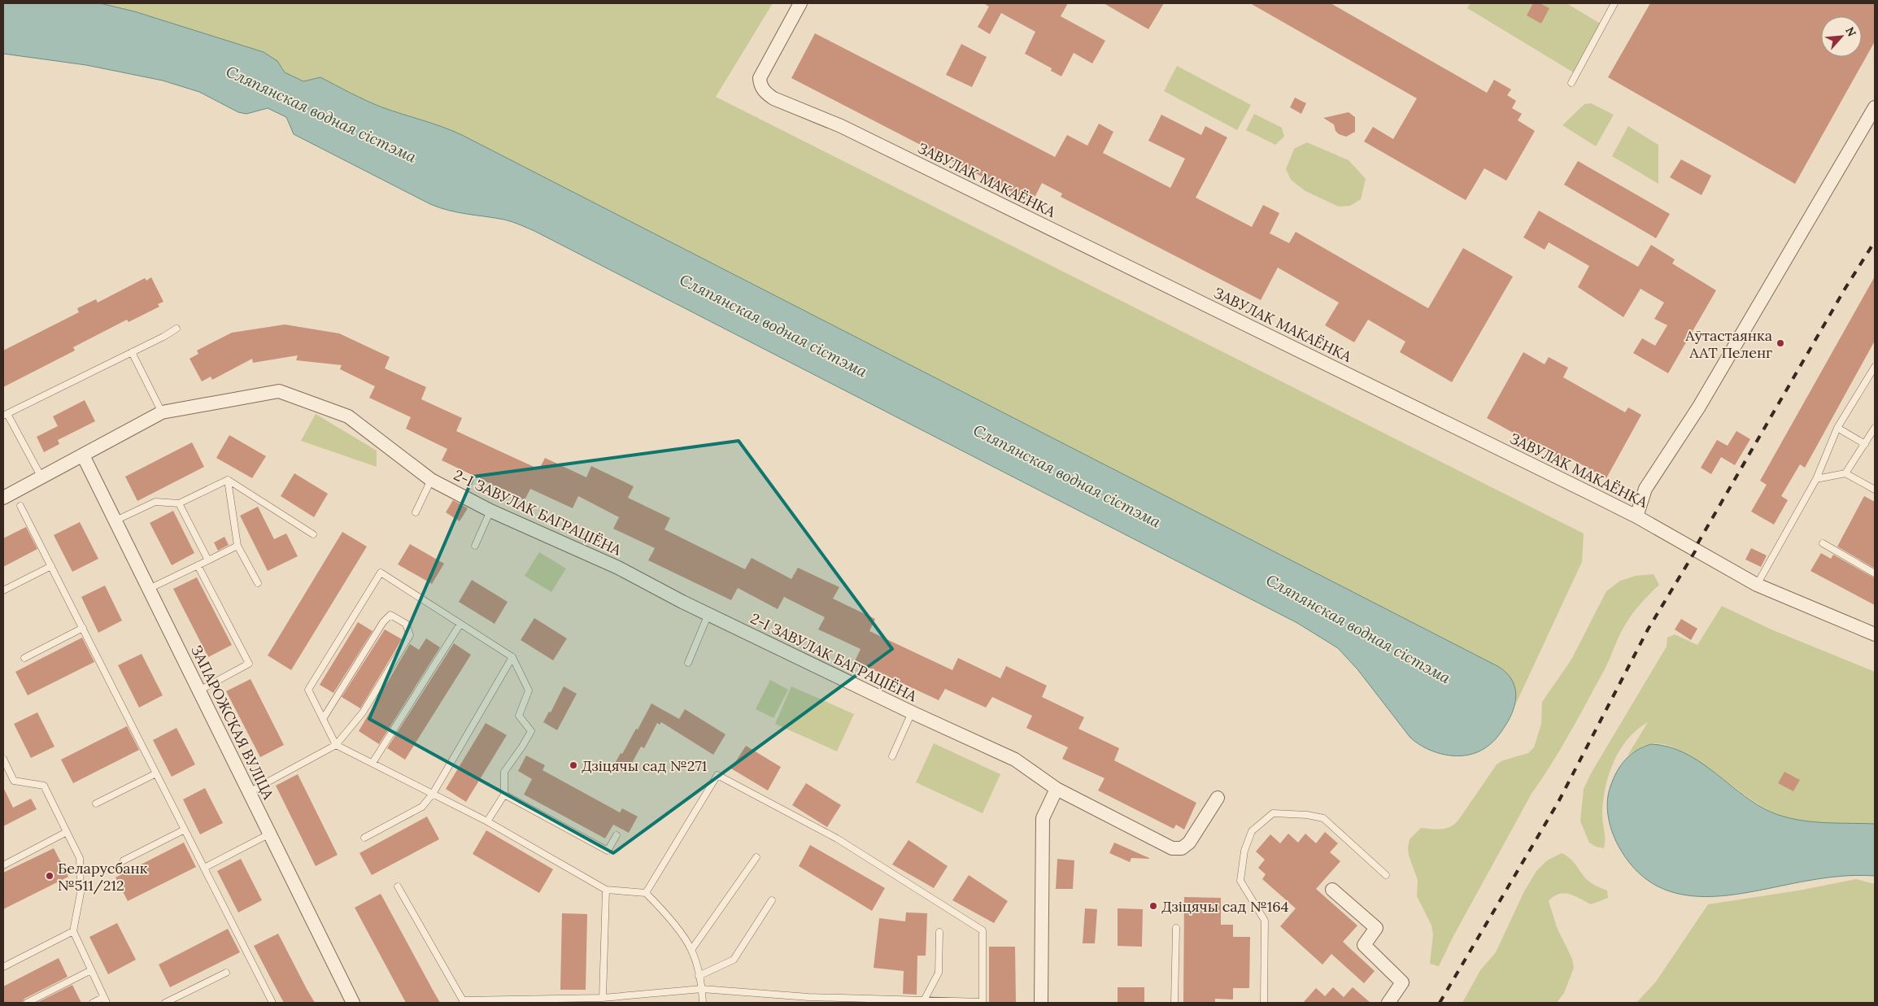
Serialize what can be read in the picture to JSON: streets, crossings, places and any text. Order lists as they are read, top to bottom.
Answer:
{
  "streets": {
    "street": ["ЗАВУЛАК МАКАЁНКА", "2-І ЗАВУЛАК БАГРАЦІЁНА", "ЗАПАРОЖСКАЯ ВУЛІЦА"]
  },
  "crossings": [
    ["2-І ЗАВУЛАК БАГРАЦІЁНА", "ЗАПАРОЖСКАЯ ВУЛІЦА"]
  ],
  "water": ["Сляпянская водная сістэма"],
  "places": [
    "Аўтастаянка ААТ Пеленг",
    "Дзіцячы сад №271",
    "Беларусбанк №511/212",
    "Дзіцячы сад №164"
  ],
  "north": "top right"
}
